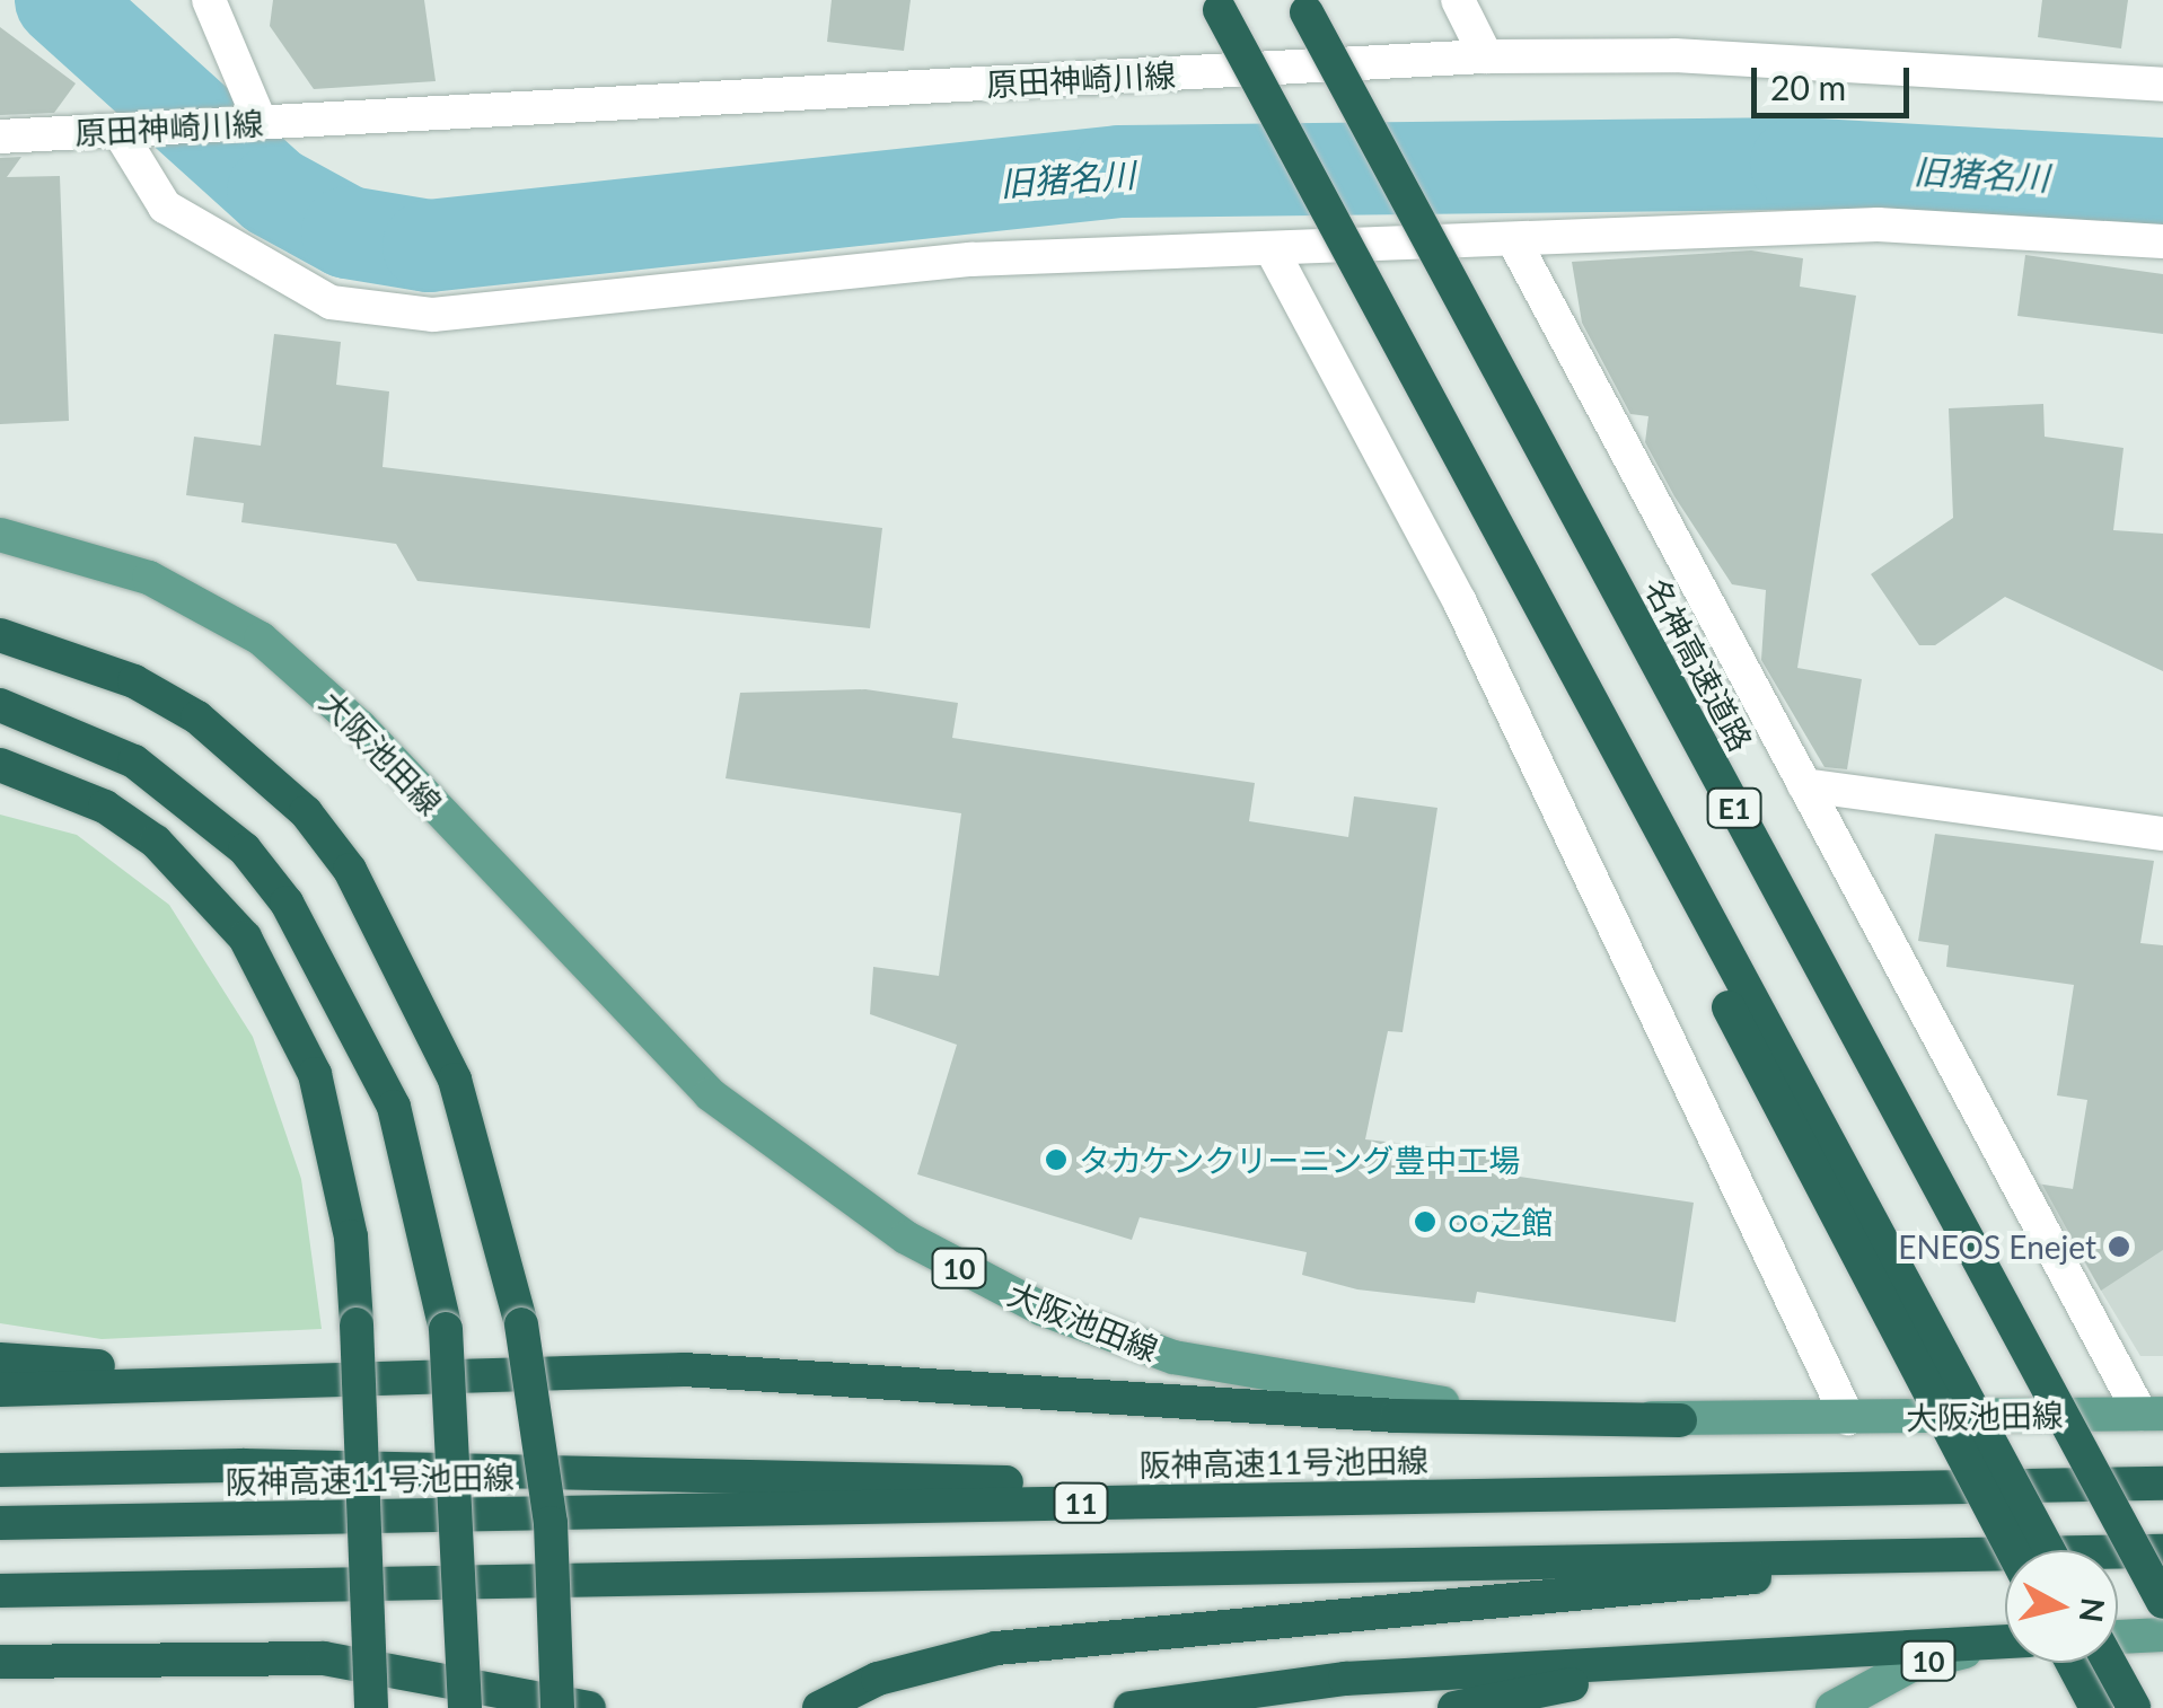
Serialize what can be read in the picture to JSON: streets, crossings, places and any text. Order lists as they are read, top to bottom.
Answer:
{
  "streets": {
    "highway": [
      "名神高速道路",
      "E1",
      "阪神高速11号池田線",
      "11"
    ],
    "main road": ["大阪池田線", "10"],
    "street": ["原田神崎川線"]
  },
  "water": ["旧猪名川"],
  "places": ["タカケンクリーニング豊中工場", "○○之館", "ENEOS Enejet"],
  "scale_bar": "20 m",
  "north": "right"
}
